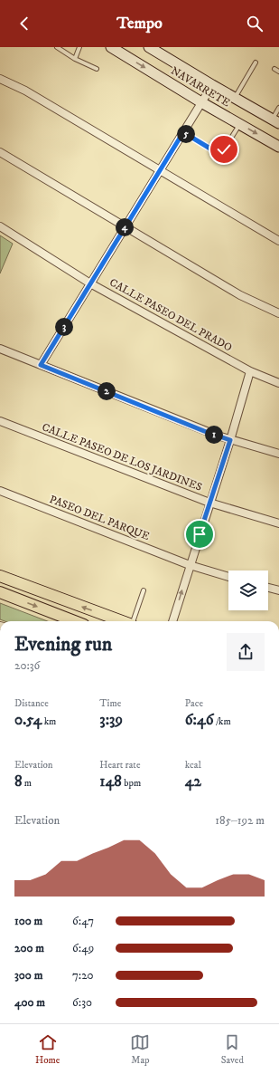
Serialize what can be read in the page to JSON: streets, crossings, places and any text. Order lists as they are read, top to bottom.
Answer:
{
  "streets": {
    "main road": ["NAVARRETE"],
    "street": ["CALLE PASEO DEL PRADO", "CALLE PASEO DE LOS JARDINES", "PASEO DEL PARQUE"]
  },
  "page": {
    "header": "Tempo",
    "pins": [
      "5",
      "4",
      "3",
      "2",
      "1"
    ],
    "heading": ["Evening run", "20:36"],
    "stats": [
      ["Distance", "0.54 km"],
      ["Time", "3:39"],
      ["Pace", "6:46 /km"],
      ["Elevation", "8 m"],
      ["Heart rate", "148 bpm"],
      ["kcal", "42"]
    ],
    "chart": ["Elevation", "185–192 m"],
    "list": [
      {
        "name": "100 m",
        "note": "6:47"
      },
      {
        "name": "200 m",
        "note": "6:49"
      },
      {
        "name": "300 m",
        "note": "7:20"
      },
      {
        "name": "400 m",
        "note": "6:30"
      }
    ],
    "tabs": ["Home", "Map", "Saved"]
  }
}
